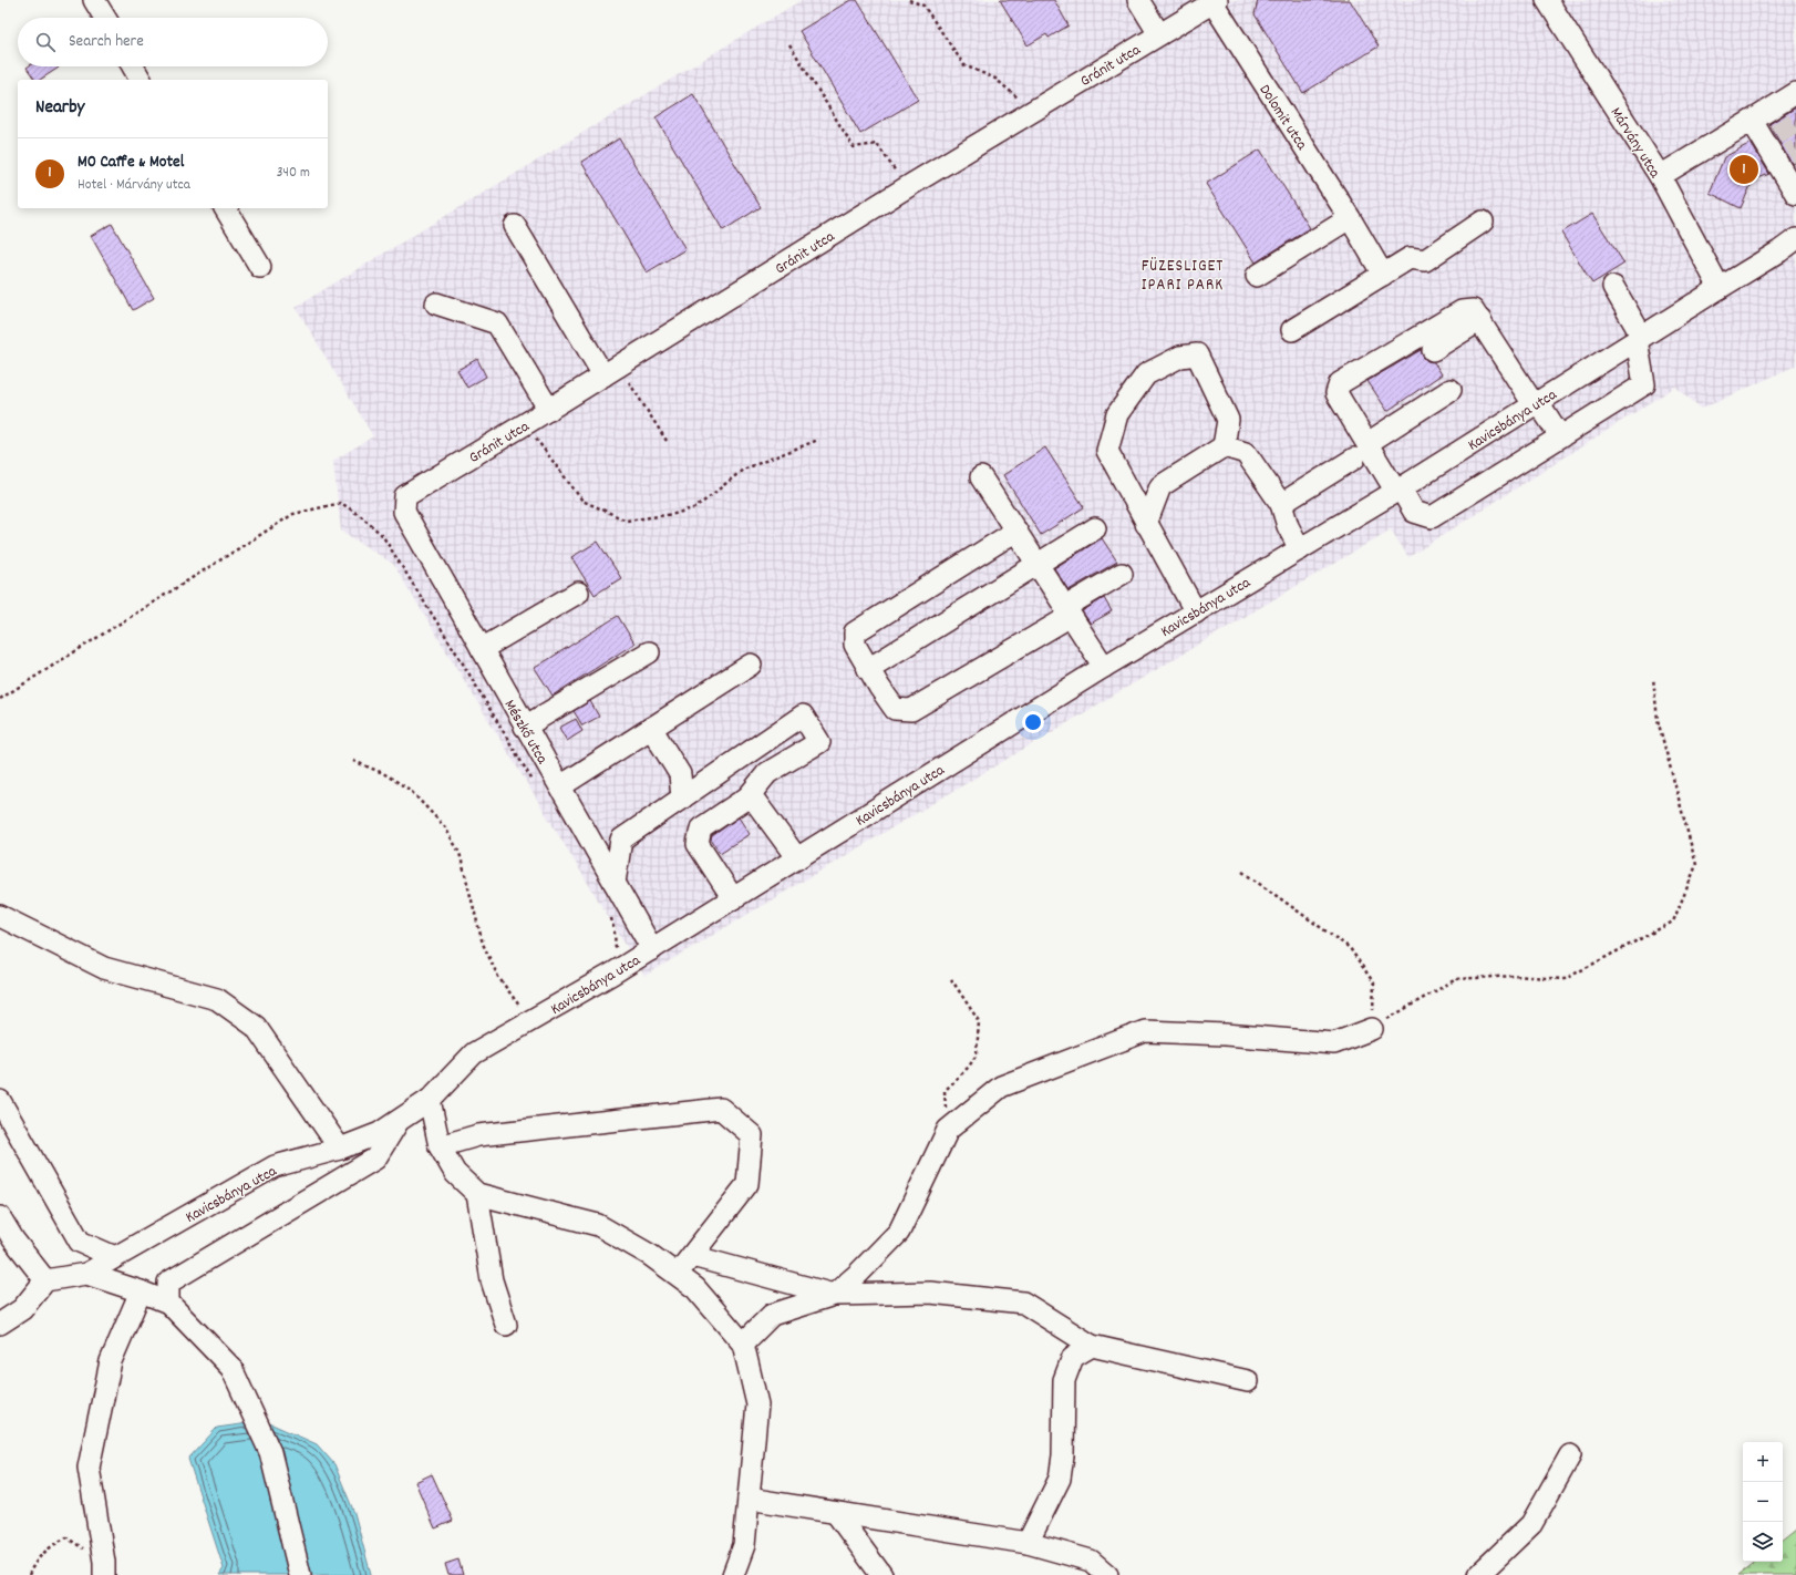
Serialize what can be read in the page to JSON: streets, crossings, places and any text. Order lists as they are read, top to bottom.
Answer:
{
  "streets": {
    "street": [
      "Gránit utca",
      "Dolomit utca",
      "Márvány utca",
      "Kavicsbánya utca",
      "Mészkő utca"
    ]
  },
  "crossings": [
    ["Gránit utca", "Dolomit utca"],
    ["Gránit utca", "Mészkő utca"],
    ["Márvány utca", "Kavicsbánya utca"],
    ["Kavicsbánya utca", "Mészkő utca"]
  ],
  "districts": ["FÜZESLIGET IPARI PARK"],
  "page": {
    "search": "Search here",
    "heading": "Nearby",
    "list": [
      {
        "mark": "1",
        "name": "M0 Caffe & Motel",
        "note": "Hotel · Márvány utca",
        "value": "340 m"
      }
    ],
    "pins": "1",
    "map_buttons": ["+", "−"]
  }
}
